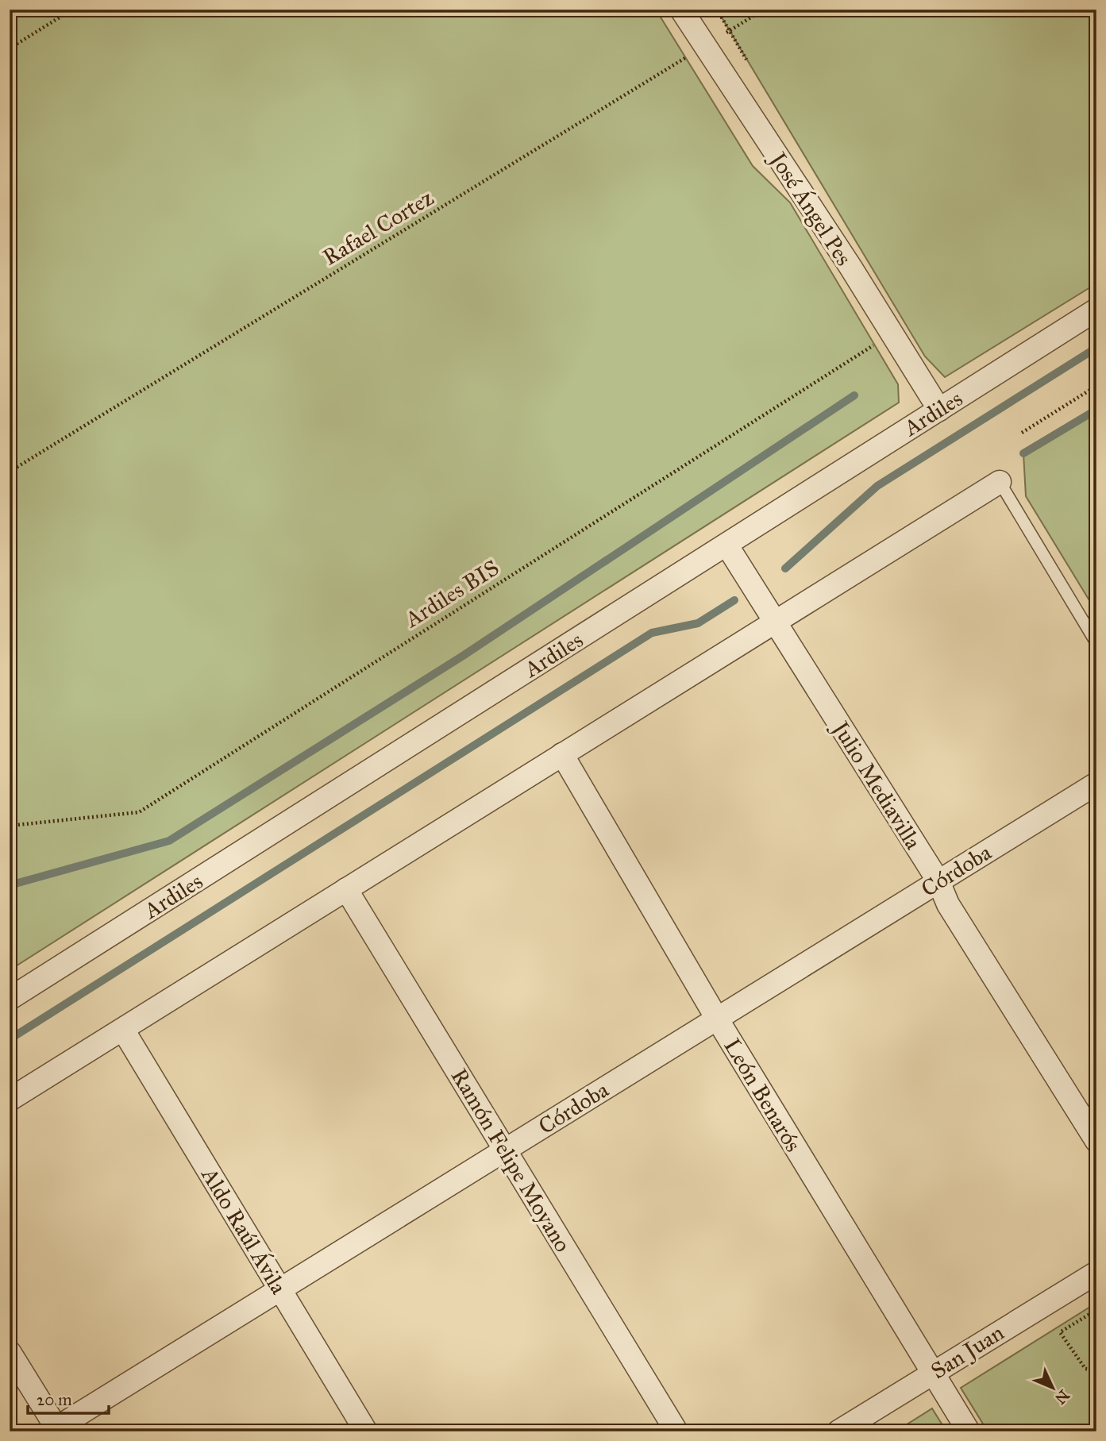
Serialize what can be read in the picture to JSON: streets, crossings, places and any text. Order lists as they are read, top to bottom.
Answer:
{
  "streets": {
    "street": [
      "José Ángel Pes",
      "Ardiles",
      "Julio Mediavilla",
      "Córdoba",
      "León Benarós",
      "Ramón Felipe Moyano",
      "Aldo Raúl Ávila",
      "San Juan"
    ],
    "path": ["Rafael Cortez", "Ardiles BIS"]
  },
  "crossings": [
    ["José Ángel Pes", "Rafael Cortez"],
    ["José Ángel Pes", "Ardiles"],
    ["José Ángel Pes", "Ardiles BIS"],
    ["Ardiles", "Julio Mediavilla"],
    ["Julio Mediavilla", "Córdoba"],
    ["Córdoba", "León Benarós"],
    ["Córdoba", "Ramón Felipe Moyano"],
    ["Córdoba", "Aldo Raúl Ávila"],
    ["León Benarós", "San Juan"]
  ],
  "scale_bar": "20 m",
  "north": "bottom right"
}
